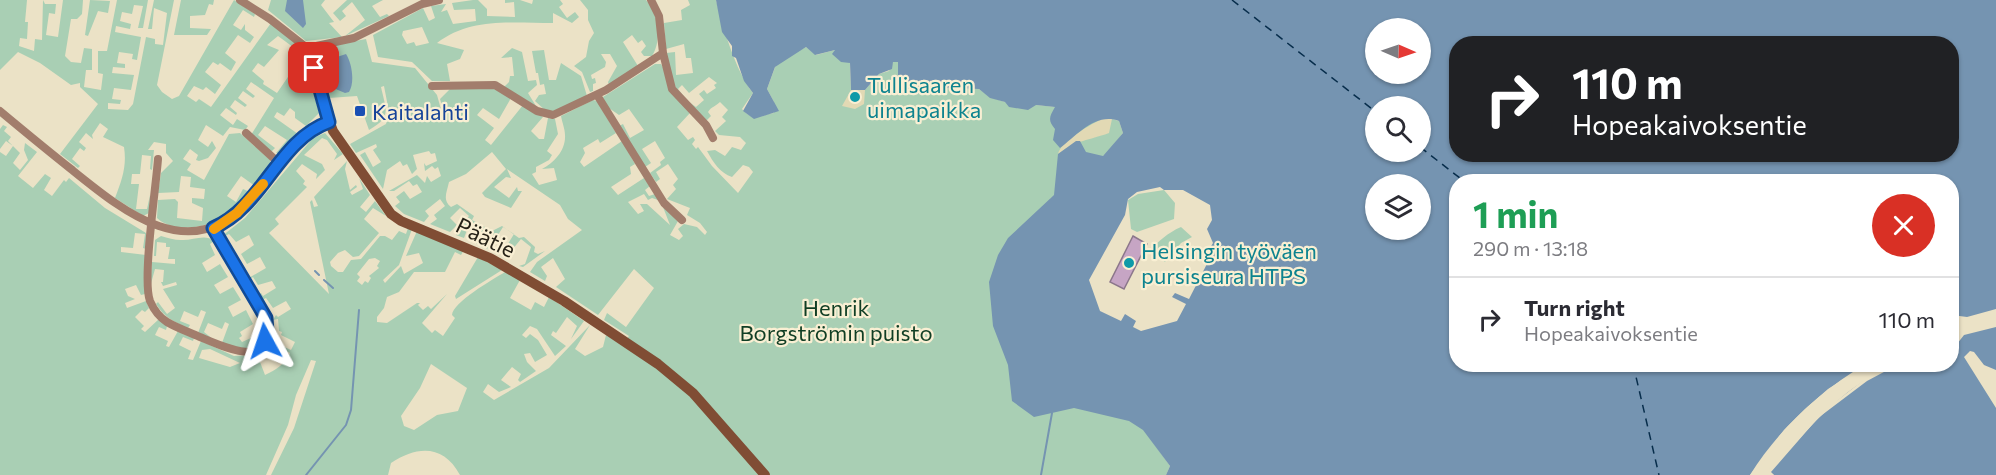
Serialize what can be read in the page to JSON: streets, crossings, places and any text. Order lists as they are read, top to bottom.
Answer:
{
  "streets": {
    "street": ["Päätie"]
  },
  "parks": ["Henrik Borgströmin puisto"],
  "places": {
    "other": ["Tullisaaren uimapaikka", "Helsingin työväen pursiseura HTPS"],
    "transit": ["Kaitalahti"]
  },
  "north": "right",
  "page": {
    "turn": ["110 m", "Hopeakaivoksentie"],
    "heading": ["1 min", "290 m · 13:18"],
    "list": [
      {
        "name": "Turn right",
        "note": "Hopeakaivoksentie",
        "value": "110 m"
      }
    ]
  }
}
